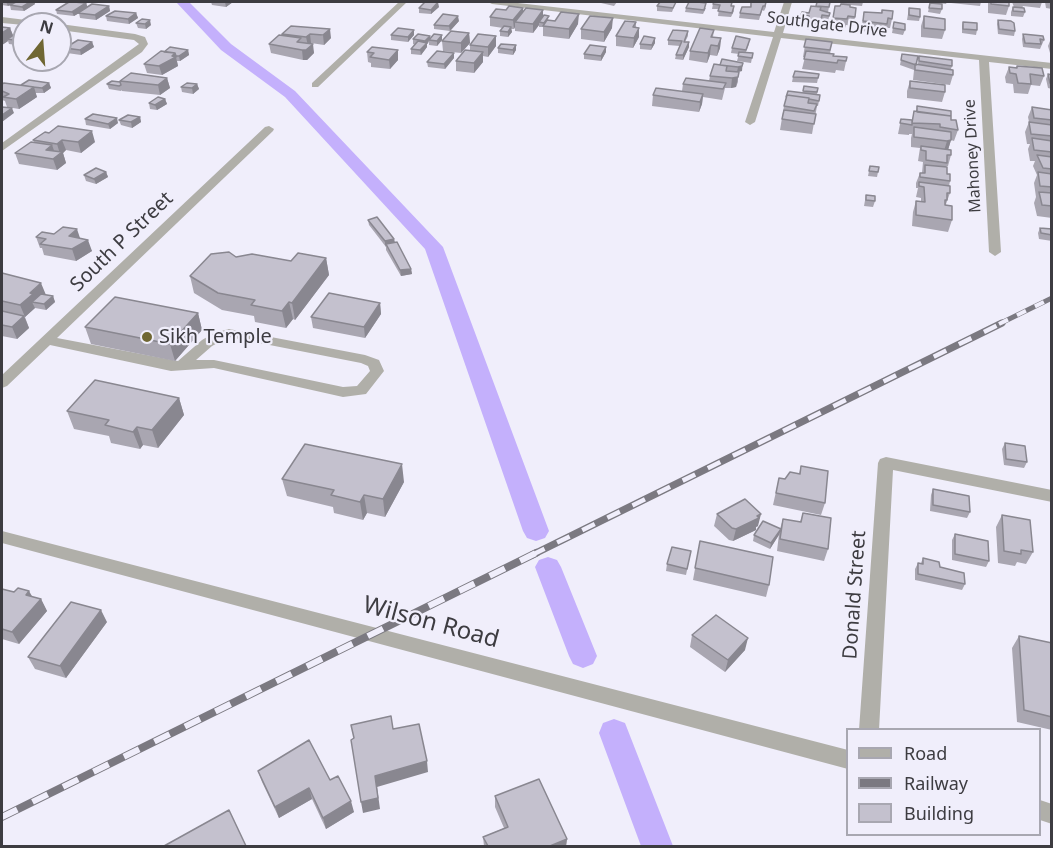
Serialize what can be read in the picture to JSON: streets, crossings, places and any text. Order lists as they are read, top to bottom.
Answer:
{
  "streets": {
    "street": [
      "Southgate Drive",
      "Mahoney Drive",
      "South P Street",
      "Donald Street",
      "Wilson Road"
    ]
  },
  "crossings": [
    ["Southgate Drive", "Mahoney Drive"]
  ],
  "places": ["Sikh Temple"],
  "legend": ["Road", "Railway", "Building"],
  "north": "top"
}
